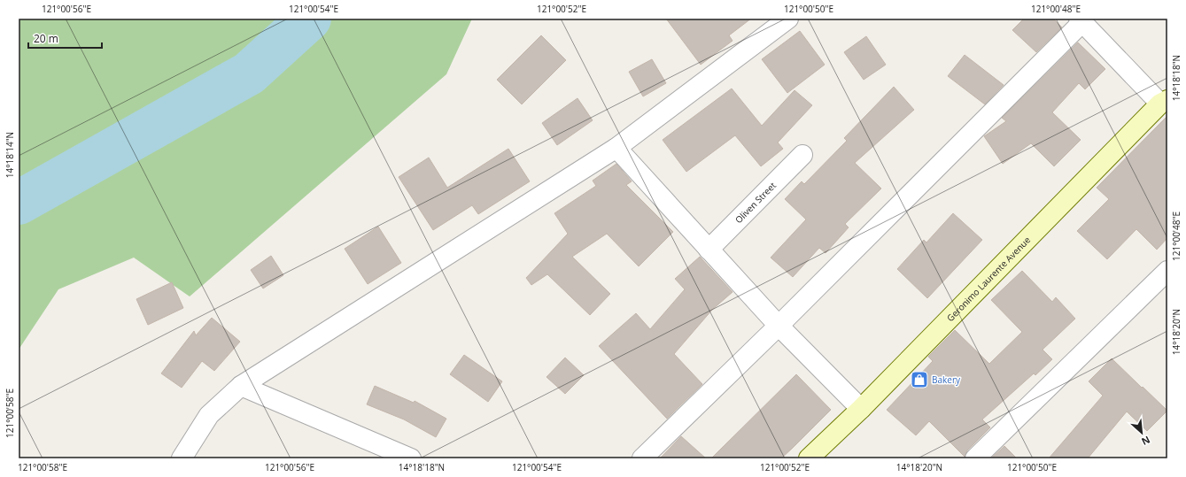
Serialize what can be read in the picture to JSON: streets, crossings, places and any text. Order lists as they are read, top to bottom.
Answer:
{
  "streets": {
    "street": ["Oliven Street", "Geronimo Laurente Avenue"]
  },
  "places": {
    "shop": ["Bakery"]
  },
  "scale_bar": "20 m",
  "north": "bottom right",
  "coordinates": [
    "121°00'56\"E",
    "121°00'54\"E",
    "121°00'52\"E",
    "121°00'50\"E",
    "121°00'48\"E",
    "14°18'18\"N",
    "14°18'14\"N",
    "14°18'20\"N",
    "121°00'58\"E"
  ]
}
